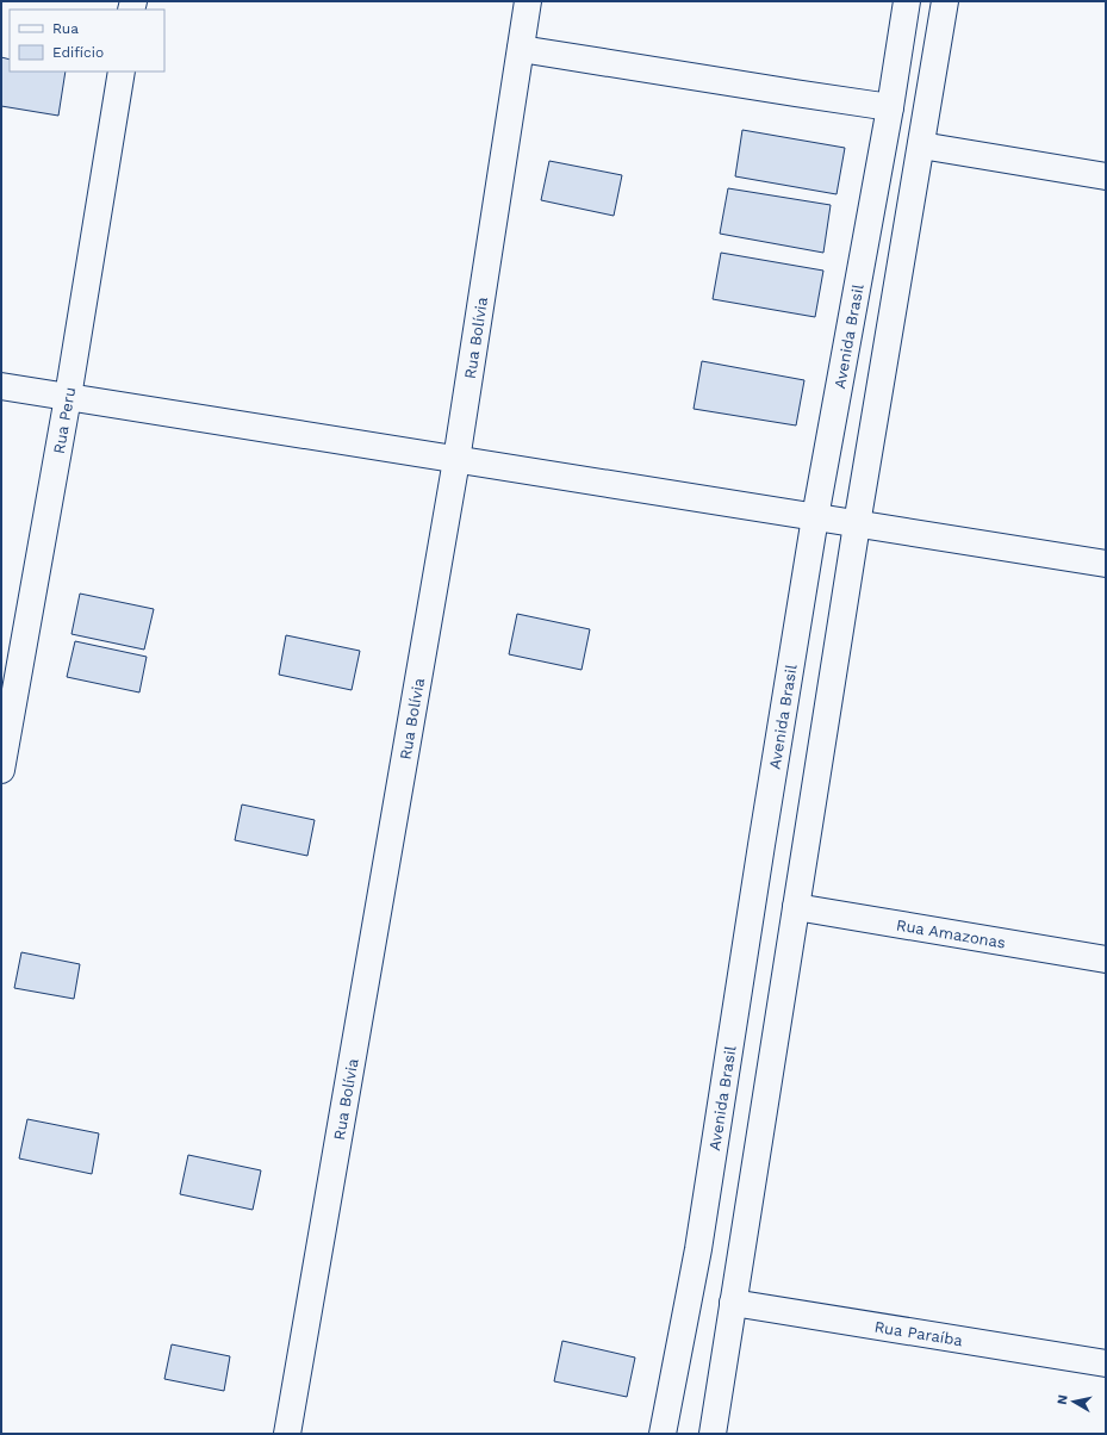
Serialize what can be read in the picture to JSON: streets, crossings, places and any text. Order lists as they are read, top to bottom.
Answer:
{
  "streets": {
    "street": [
      "Avenida Brasil",
      "Rua Bolívia",
      "Rua Peru",
      "Rua Amazonas",
      "Rua Paraíba"
    ]
  },
  "legend": ["Rua", "Edifício"],
  "north": "left"
}
